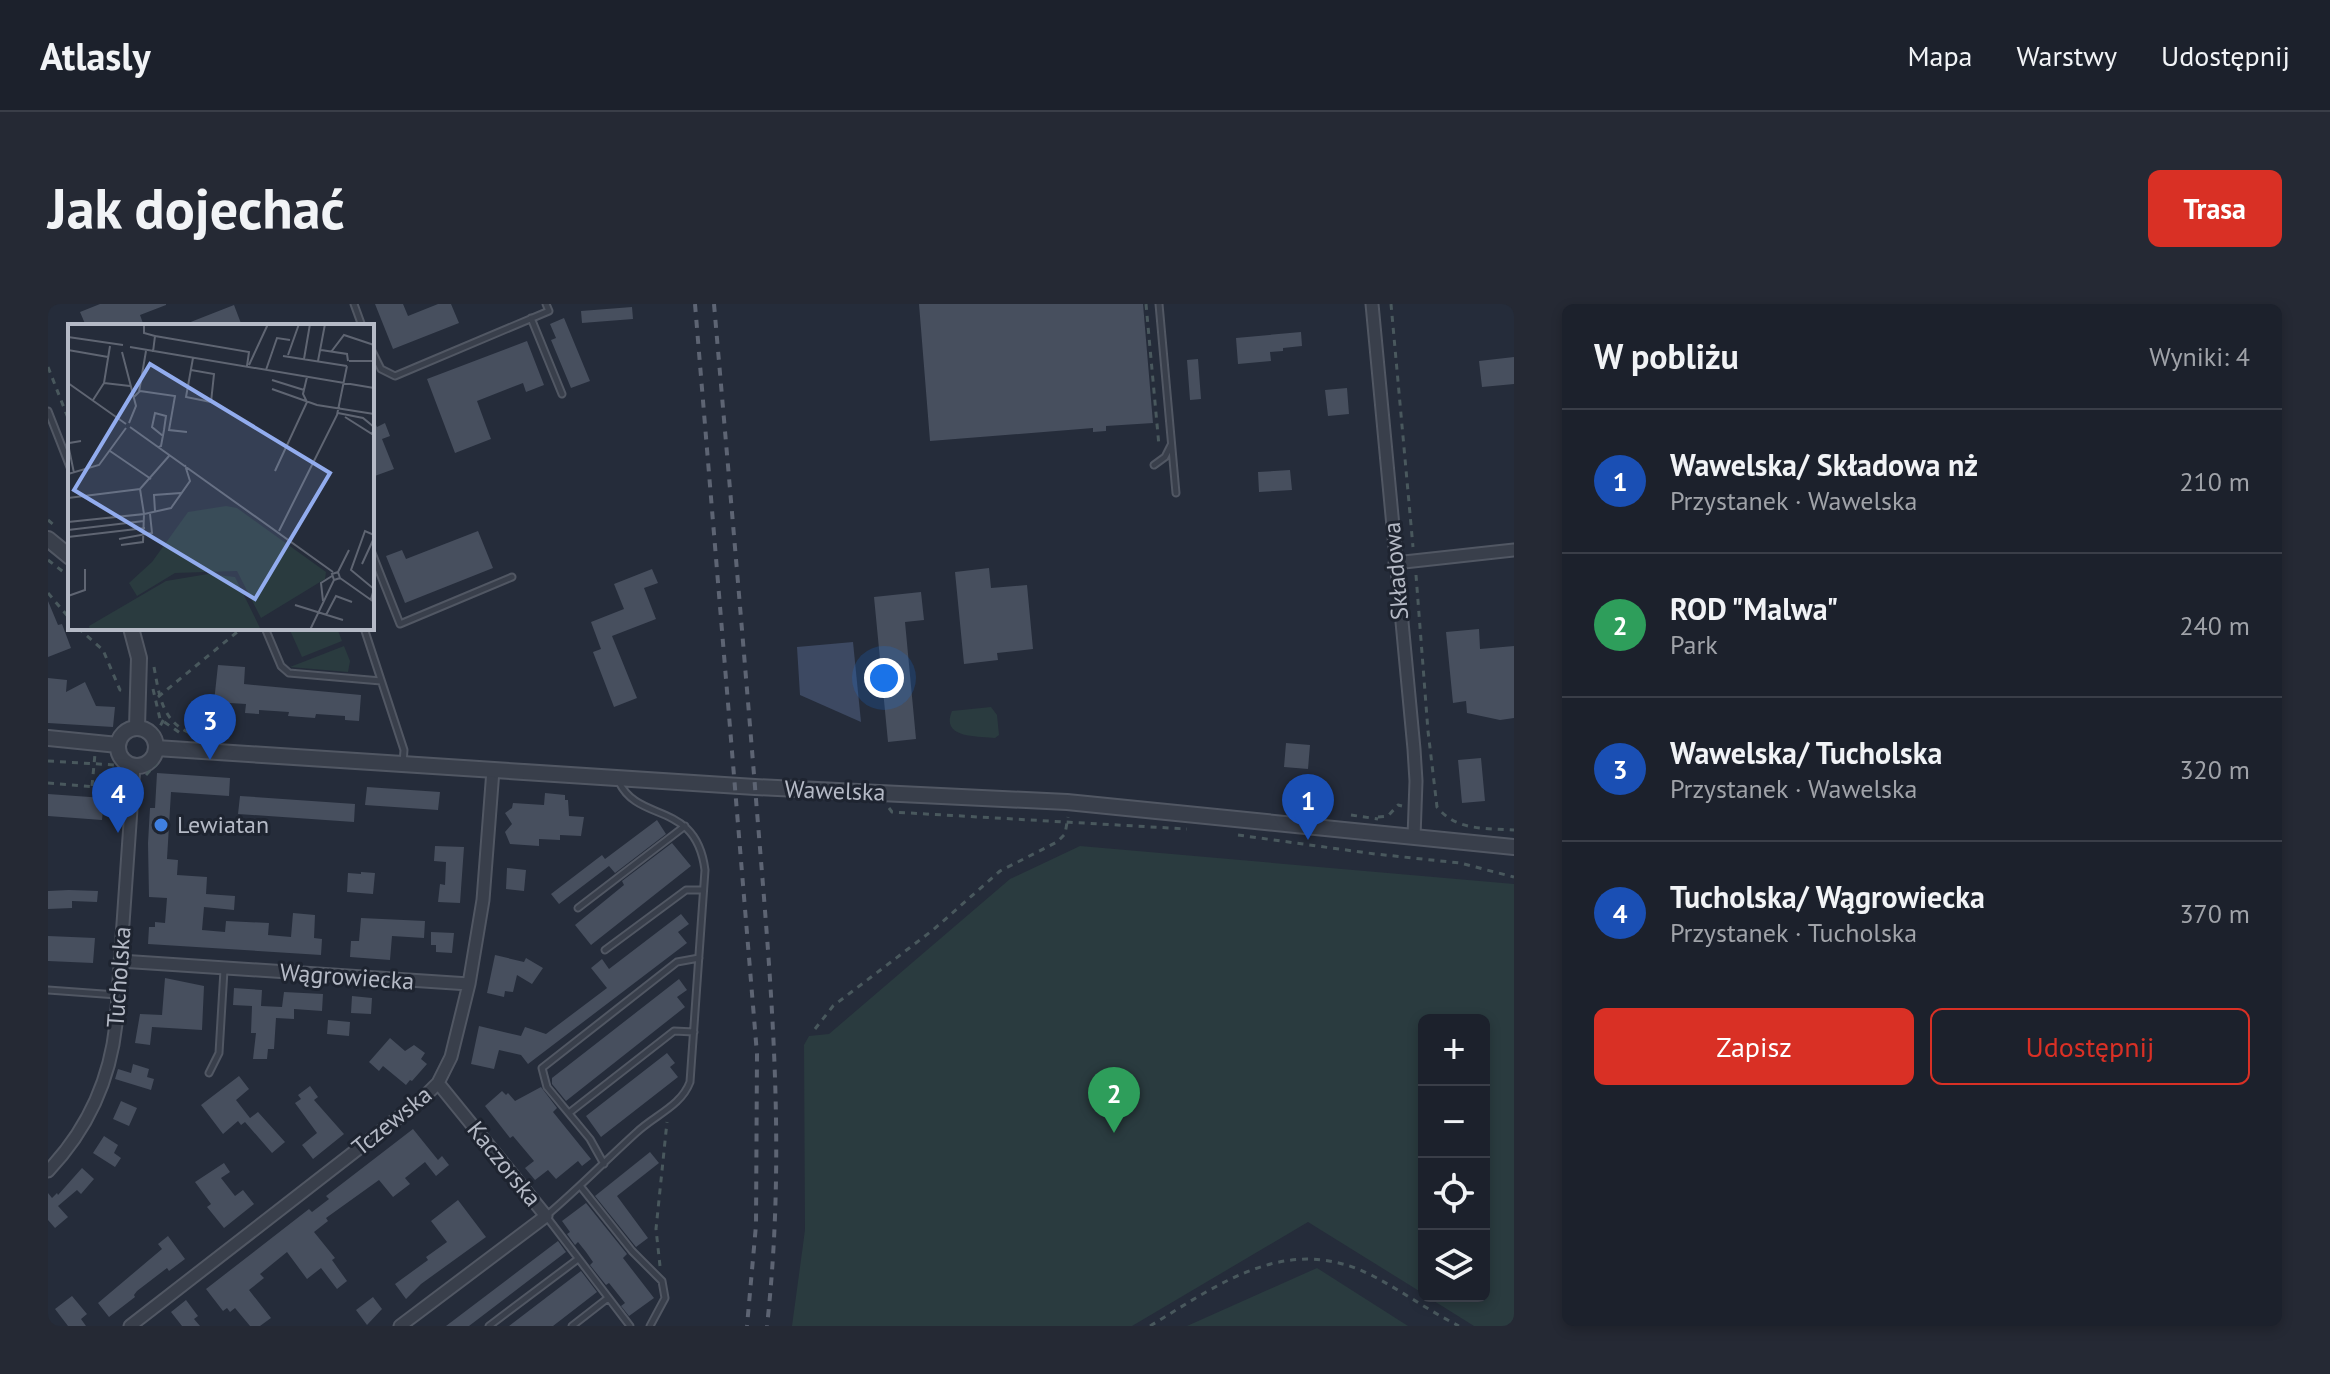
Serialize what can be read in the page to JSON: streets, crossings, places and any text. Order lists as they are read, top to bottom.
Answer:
{
  "streets": {
    "street": [
      "Składowa",
      "Wawelska",
      "Tucholska",
      "Wągrowiecka",
      "Tczewska",
      "Kaczorska"
    ]
  },
  "crossings": [
    ["Składowa", "Wawelska"],
    ["Wawelska", "Tucholska"],
    ["Wawelska", "Tczewska"],
    ["Tucholska", "Wągrowiecka"],
    ["Wągrowiecka", "Tczewska"],
    ["Tczewska", "Kaczorska"]
  ],
  "places": ["Lewiatan"],
  "page": {
    "header": "Atlasly",
    "nav": ["Mapa", "Warstwy", "Udostępnij"],
    "buttons": [
      "Trasa",
      ["Zapisz", "Udostępnij"]
    ],
    "title": "Jak dojechać",
    "heading": ["W pobliżu", "Wyniki: 4"],
    "list": [
      {
        "mark": "1",
        "name": "Wawelska/ Składowa nż",
        "note": "Przystanek · Wawelska",
        "value": "210 m"
      },
      {
        "mark": "2",
        "name": "ROD \"Malwa\"",
        "note": "Park",
        "value": "240 m"
      },
      {
        "mark": "3",
        "name": "Wawelska/ Tucholska",
        "note": "Przystanek · Wawelska",
        "value": "320 m"
      },
      {
        "mark": "4",
        "name": "Tucholska/ Wągrowiecka",
        "note": "Przystanek · Tucholska",
        "value": "370 m"
      }
    ],
    "pins": [
      "3",
      "4",
      "1",
      "2"
    ],
    "map_buttons": ["+", "−"]
  }
}
